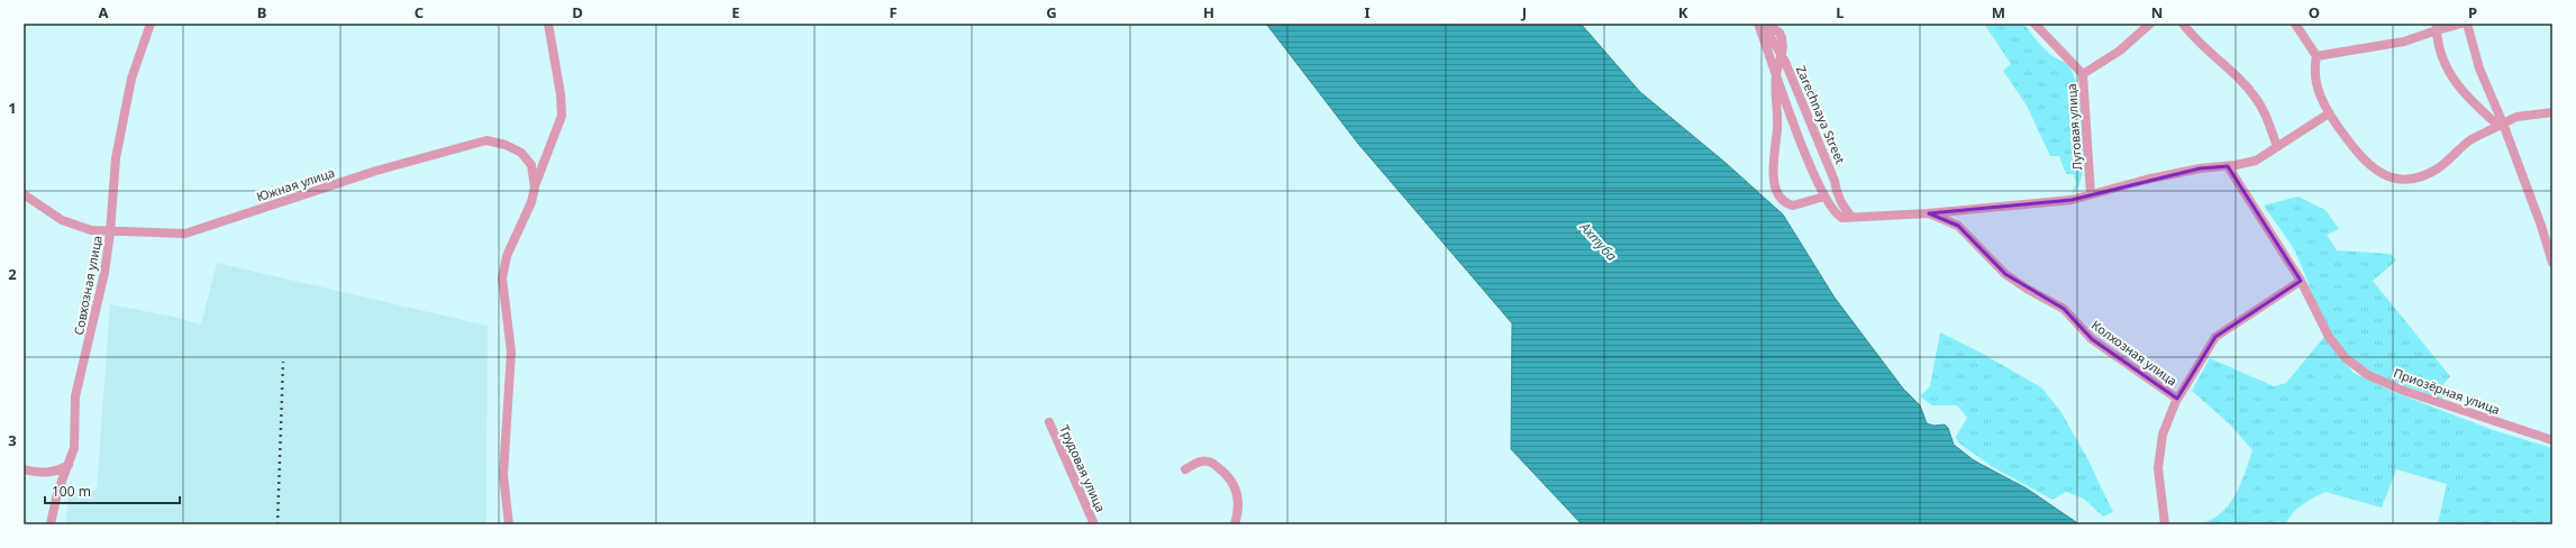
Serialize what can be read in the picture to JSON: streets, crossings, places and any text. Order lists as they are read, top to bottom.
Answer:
{
  "streets": {
    "street": [
      "Zarechnaya Street",
      "Луговая улица",
      "Южная улица",
      "Совхозная улица",
      "Колхозная улица",
      "Приозёрная улица",
      "Трудовая улица"
    ]
  },
  "crossings": [
    ["Zarechnaya Street", "Колхозная улица"],
    ["Луговая улица", "Колхозная улица"],
    ["Южная улица", "Совхозная улица"],
    ["Колхозная улица", "Приозёрная улица"]
  ],
  "water": ["Ахтуба"],
  "scale_bar": "100 m",
  "grid": {
    "columns": [
      "A",
      "B",
      "C",
      "D",
      "E",
      "F",
      "G",
      "H",
      "I",
      "J",
      "K",
      "L",
      "M",
      "N",
      "O",
      "P"
    ],
    "rows": ["1", "2", "3"]
  }
}
